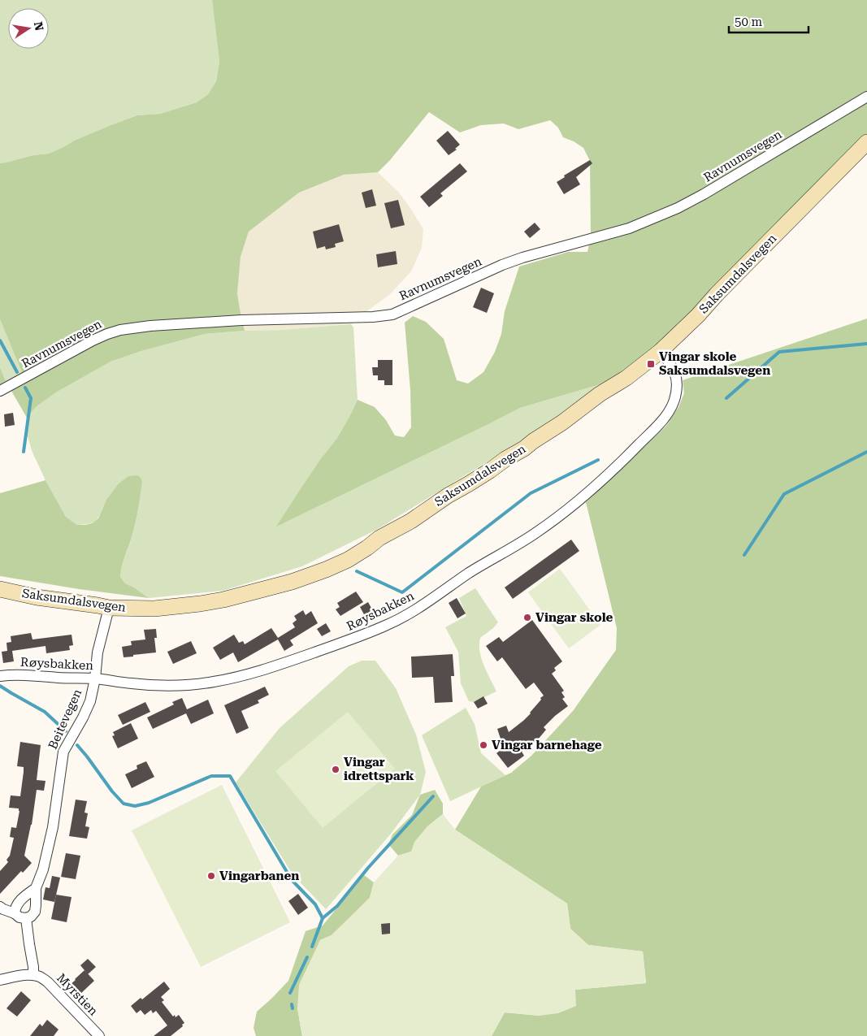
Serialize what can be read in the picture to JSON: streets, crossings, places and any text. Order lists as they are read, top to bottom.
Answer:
{
  "streets": {
    "main road": ["Saksumdalsvegen"],
    "street": [
      "Ravnumsvegen",
      "Røysbakken",
      "Beitevegen",
      "Myrstien"
    ]
  },
  "crossings": [
    ["Saksumdalsvegen", "Røysbakken"],
    ["Saksumdalsvegen", "Beitevegen"],
    ["Røysbakken", "Beitevegen"]
  ],
  "places": {
    "transit": ["Vingar skole Saksumdalsvegen"],
    "other": [
      "Vingar skole",
      "Vingar barnehage",
      "Vingar idrettspark",
      "Vingarbanen"
    ]
  },
  "scale_bar": "50 m",
  "north": "right"
}
